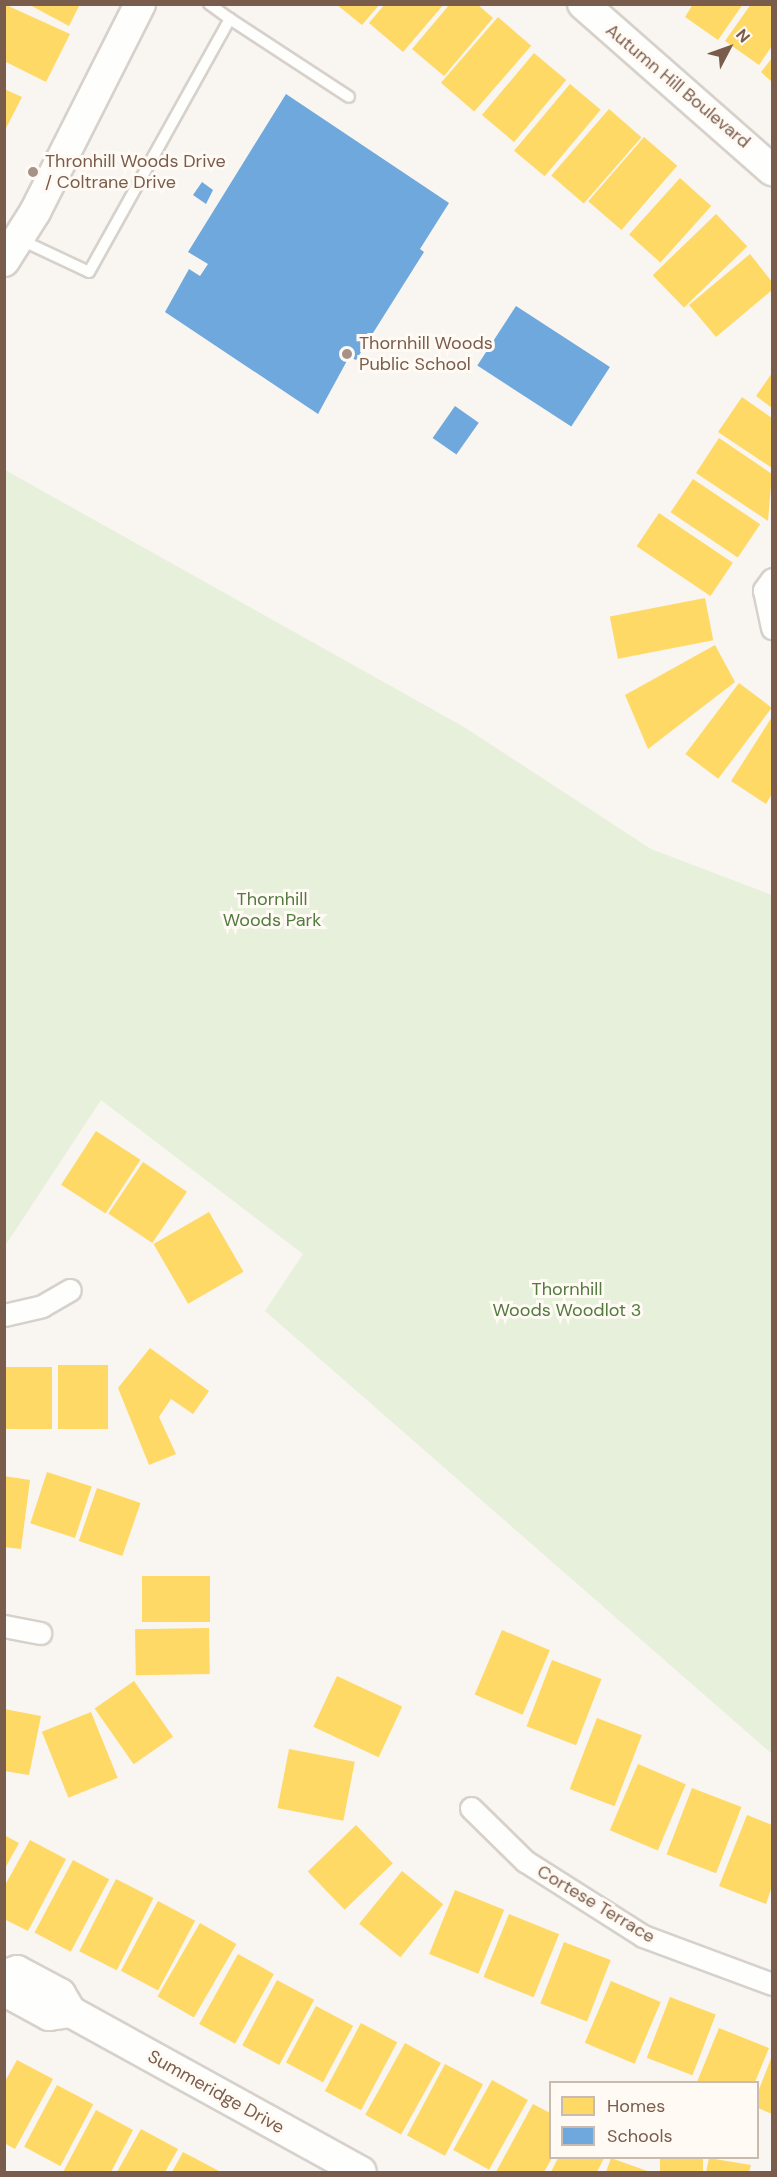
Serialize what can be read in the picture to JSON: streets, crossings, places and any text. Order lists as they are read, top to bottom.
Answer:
{
  "streets": {
    "street": ["Autumn Hill Boulevard", "Cortese Terrace", "Summeridge Drive"]
  },
  "parks": ["Thornhill Woods Park", "Thornhill Woods Woodlot 3"],
  "places": ["Thronhill Woods Drive / Coltrane Drive", "Thornhill Woods Public School"],
  "legend": ["Homes", "Schools"],
  "north": "top right"
}
